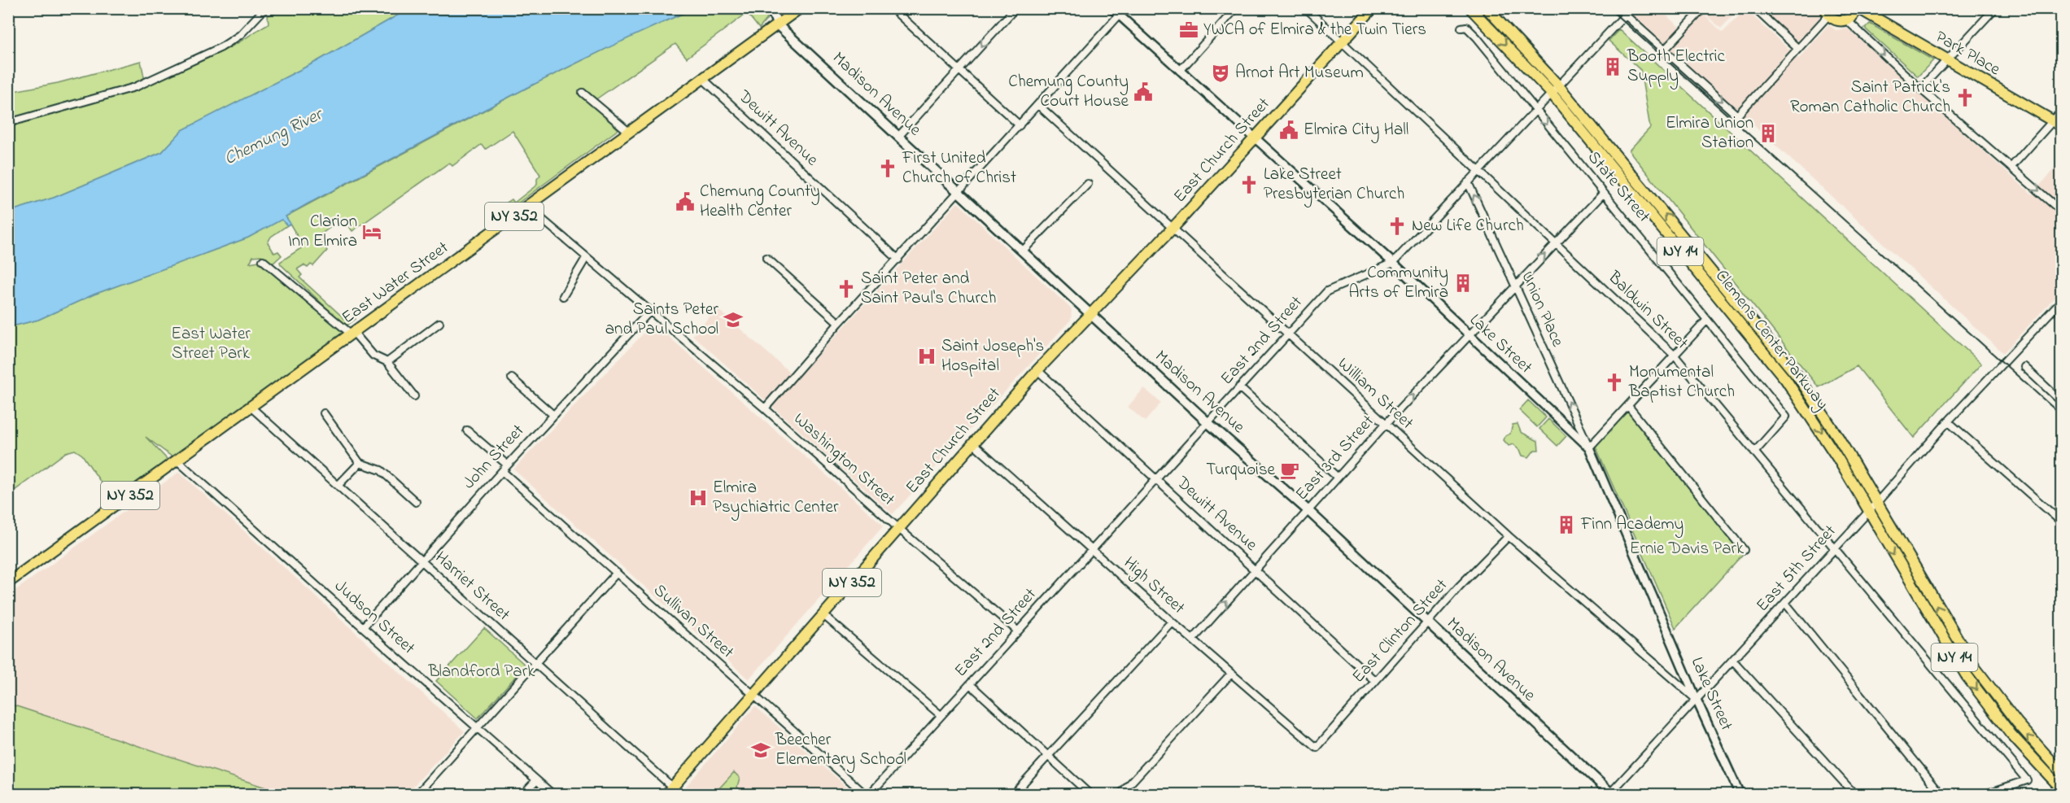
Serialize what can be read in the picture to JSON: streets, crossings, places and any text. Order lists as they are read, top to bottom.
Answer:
{
  "streets": {
    "main road": [
      "Park Place",
      "Madison Avenue",
      "East Church Street",
      "NY 352",
      "NY 14",
      "East Water Street",
      "Clemens Center Parkway"
    ],
    "street": [
      "Dewitt Avenue",
      "State Street",
      "Union Place",
      "Baldwin Street",
      "East 2nd Street",
      "Lake Street",
      "William Street",
      "John Street",
      "East 3rd Street",
      "Washington Street",
      "East 5th Street",
      "High Street",
      "Harriet Street",
      "Judson Street",
      "Sullivan Street",
      "East Clinton Street"
    ]
  },
  "crossings": [
    ["Madison Avenue", "East Church Street"],
    ["Madison Avenue", "East Water Street"],
    ["Madison Avenue", "East 2nd Street"],
    ["Madison Avenue", "East 3rd Street"],
    ["Madison Avenue", "East 5th Street"],
    ["Madison Avenue", "East Clinton Street"],
    ["Dewitt Avenue", "East Church Street"],
    ["Dewitt Avenue", "East Water Street"],
    ["Dewitt Avenue", "East 2nd Street"],
    ["Dewitt Avenue", "East 3rd Street"],
    ["Dewitt Avenue", "East Clinton Street"],
    ["East Church Street", "Baldwin Street"],
    ["East Church Street", "Lake Street"],
    ["East Church Street", "William Street"],
    ["East Church Street", "Washington Street"],
    ["East Church Street", "High Street"],
    ["East Church Street", "Harriet Street"],
    ["East Church Street", "Sullivan Street"],
    ["State Street", "Baldwin Street"],
    ["State Street", "East 2nd Street"],
    ["State Street", "East 3rd Street"],
    ["East Water Street", "Washington Street"],
    ["East Water Street", "Harriet Street"],
    ["East Water Street", "Judson Street"],
    ["Union Place", "East 2nd Street"],
    ["Union Place", "Lake Street"],
    ["Union Place", "East 3rd Street"],
    ["Baldwin Street", "East 2nd Street"],
    ["Baldwin Street", "East 3rd Street"],
    ["Baldwin Street", "East 5th Street"],
    ["Clemens Center Parkway", "East 2nd Street"],
    ["Clemens Center Parkway", "East 5th Street"],
    ["East 2nd Street", "Lake Street"],
    ["East 2nd Street", "William Street"],
    ["East 2nd Street", "Washington Street"],
    ["East 2nd Street", "High Street"],
    ["Lake Street", "William Street"],
    ["Lake Street", "East 3rd Street"],
    ["Lake Street", "East 5th Street"],
    ["William Street", "East 3rd Street"],
    ["William Street", "East 5th Street"],
    ["William Street", "East Clinton Street"],
    ["John Street", "Washington Street"],
    ["John Street", "Harriet Street"],
    ["John Street", "Judson Street"],
    ["John Street", "Sullivan Street"],
    ["East 3rd Street", "High Street"],
    ["High Street", "East Clinton Street"]
  ],
  "one_way": ["Union Place", "East 3rd Street"],
  "water": ["Chemung River"],
  "parks": ["East Water Street Park", "Ernie Davis Park", "Blandford Park"],
  "places": {
    "office": ["YWCA of Elmira & the Twin Tiers"],
    "building": [
      "Booth Electric Supply",
      "Elmira Union Station",
      "Community Arts of Elmira",
      "Finn Academy"
    ],
    "theatre": ["Arnot Art Museum"],
    "public building": ["Chemung County Court House", "Elmira City Hall", "Chemung County Health Center"],
    "church": [
      "Saint Patrick's Roman Catholic Church",
      "First United Church of Christ",
      "Lake Street Presbyterian Church",
      "New Life Church",
      "Saint Peter and Saint Paul's Church",
      "Monumental Baptist Church"
    ],
    "hotel": ["Clarion Inn Elmira"],
    "school or university": ["Saints Peter and Paul School", "Beecher Elementary School"],
    "hospital": ["Saint Joseph's Hospital", "Elmira Psychiatric Center"],
    "cafe": ["Turquoise"]
  }
}
